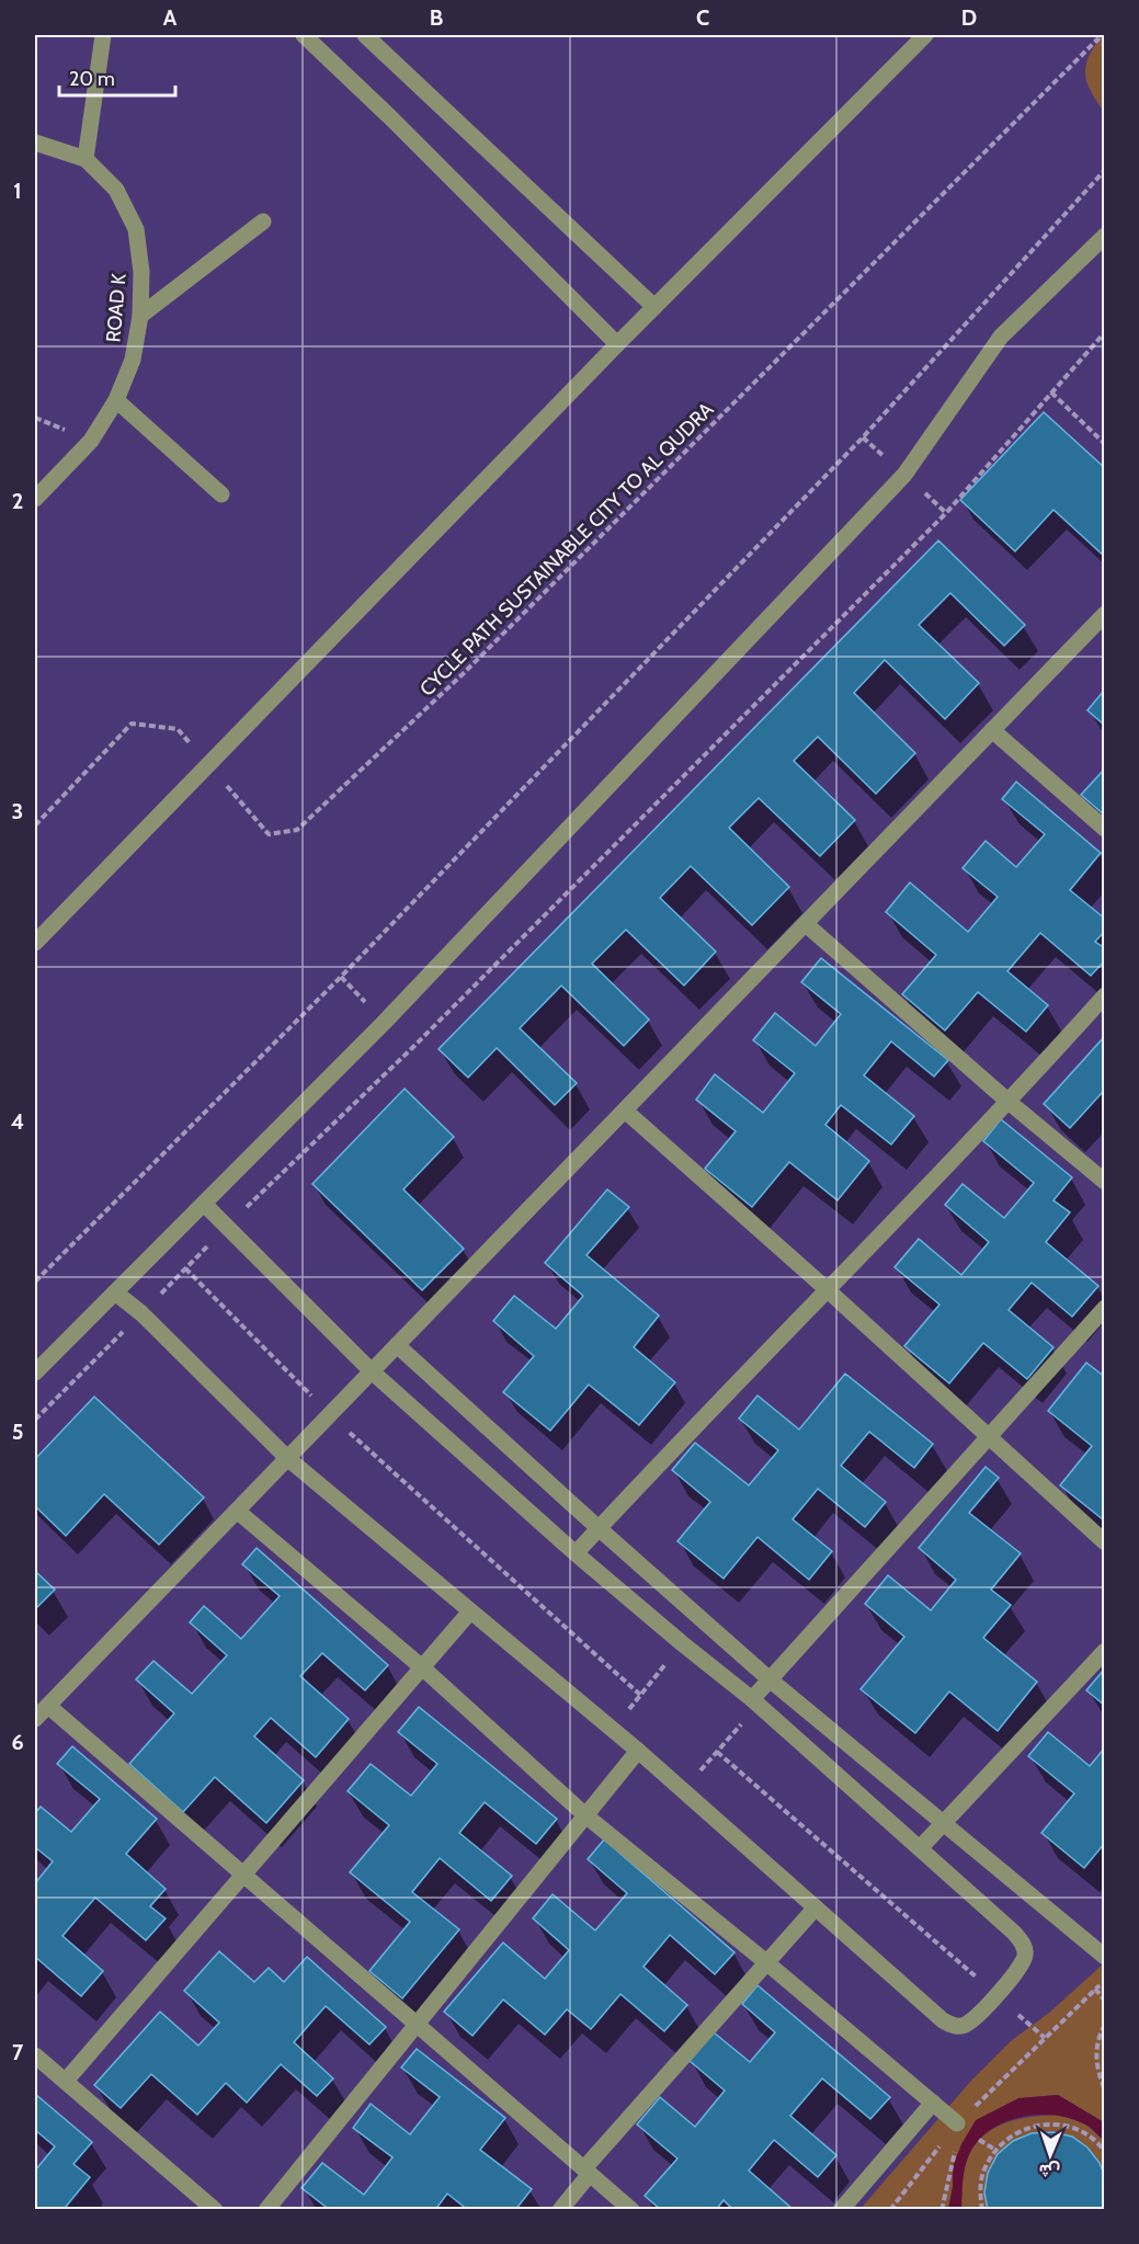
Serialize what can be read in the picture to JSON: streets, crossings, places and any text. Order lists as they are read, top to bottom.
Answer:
{
  "streets": {
    "street": ["ROAD K"],
    "path": ["CYCLE PATH SUSTAINABLE CITY TO AL QUDRA"]
  },
  "scale_bar": "20 m",
  "north": "bottom",
  "grid": {
    "columns": [
      "A",
      "B",
      "C",
      "D"
    ],
    "rows": [
      "1",
      "2",
      "3",
      "4",
      "5",
      "6",
      "7"
    ]
  }
}
